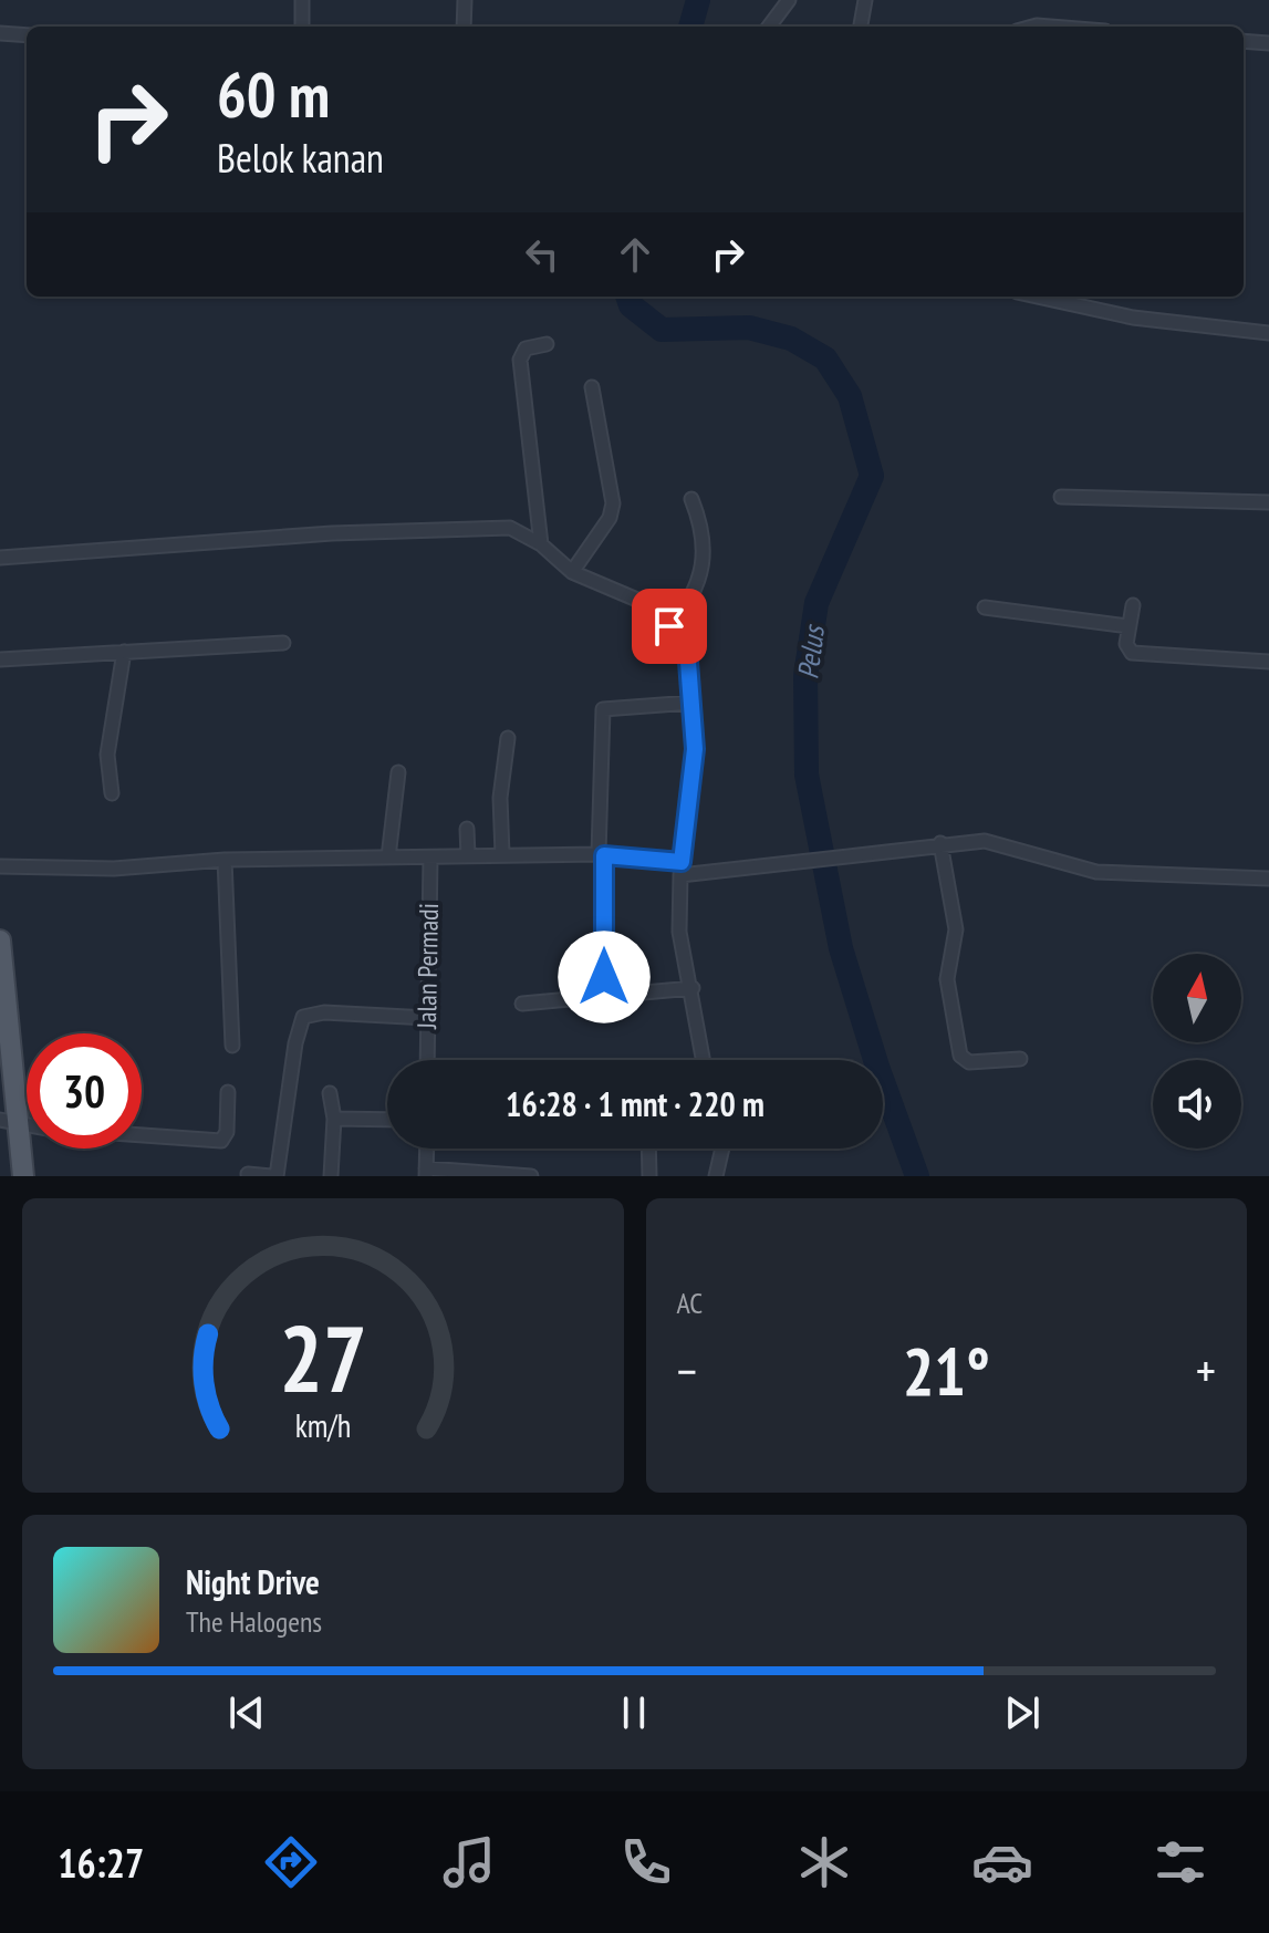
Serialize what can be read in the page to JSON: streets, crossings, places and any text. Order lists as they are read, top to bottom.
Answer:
{
  "streets": {
    "street": ["Jalan Permadi"]
  },
  "water": ["Pelus"],
  "north": "top",
  "page": {
    "turn": ["60 m", "Belok kanan"],
    "limit": "30",
    "trip": "16:28 · 1 mnt · 220 m",
    "tile": "AC",
    "heat": ["−", "21°", "+"],
    "song": ["Night Drive", "The Halogens"],
    "tabs": "16:27",
    "gauge": ["27", "km/h"]
  }
}
